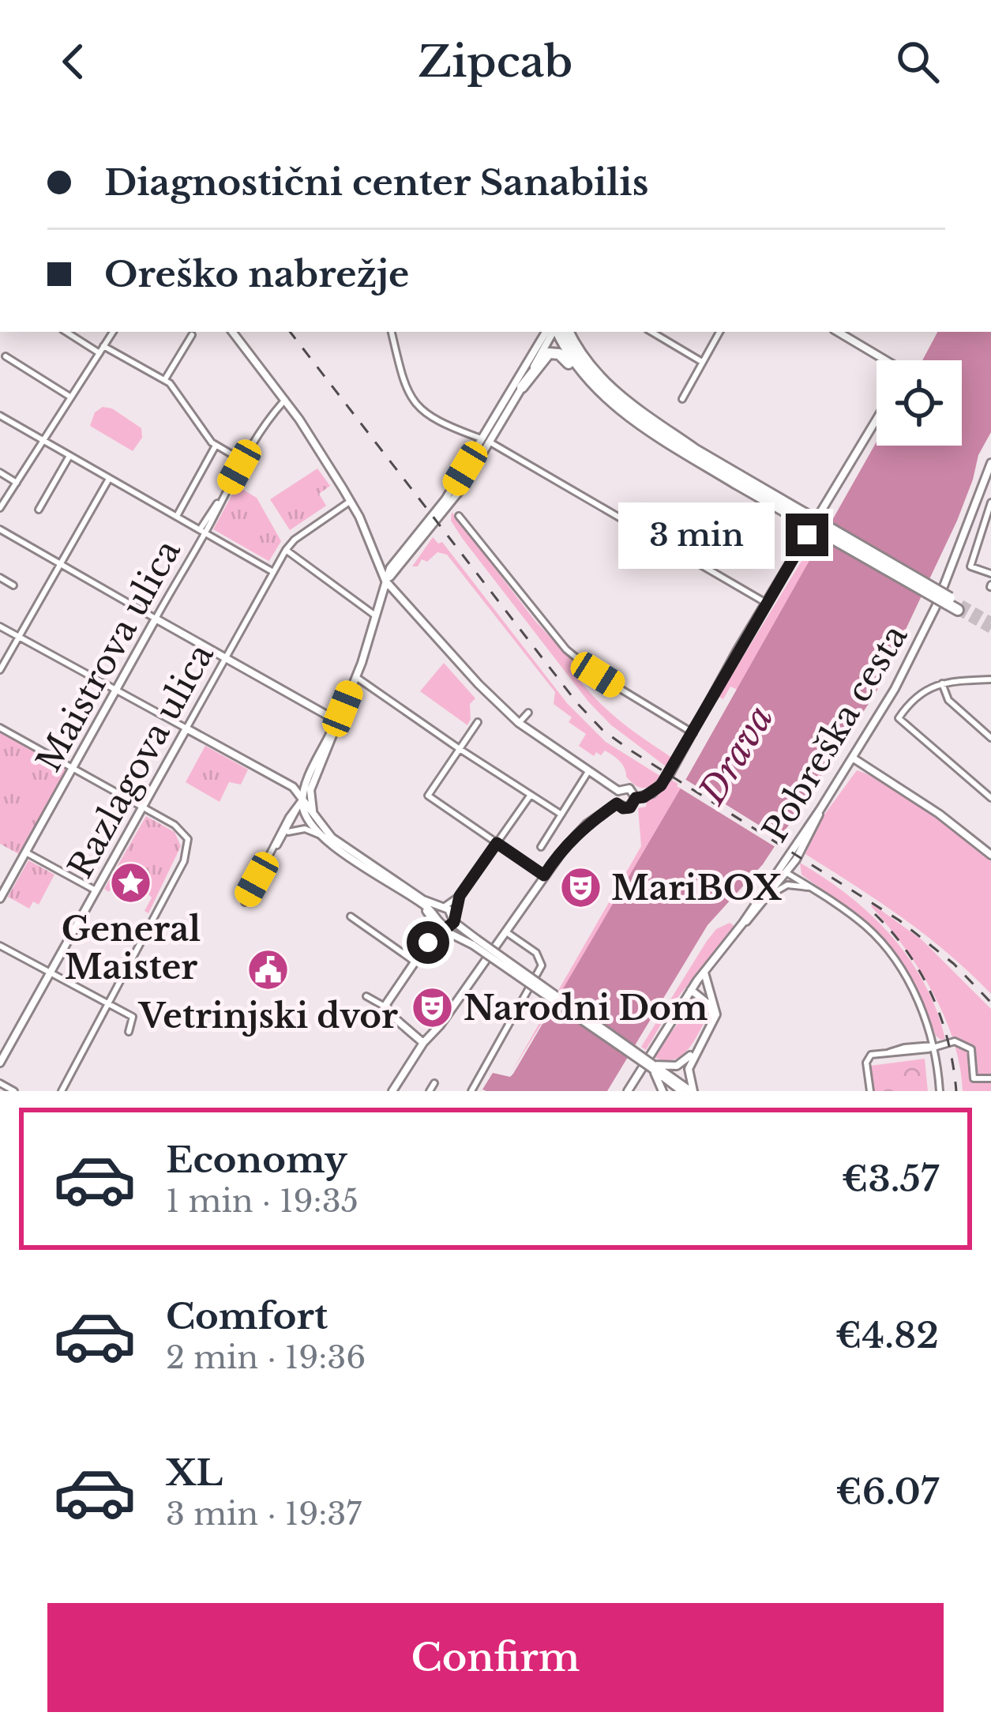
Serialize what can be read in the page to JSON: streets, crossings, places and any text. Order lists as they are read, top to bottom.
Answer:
{
  "streets": {
    "street": ["Maistrova ulica", "Pobreška cesta", "Razlagova ulica"]
  },
  "water": ["Drava"],
  "places": {
    "place": ["General Maister"],
    "theatre": ["MariBOX", "Narodni Dom"],
    "public building": ["Vetrinjski dvor"]
  },
  "page": {
    "header": "Zipcab",
    "banner": ["Diagnostični center Sanabilis", "Oreško nabrežje"],
    "bubble": "3 min",
    "list": [
      {
        "name": "Economy",
        "note": "1 min · 19:35",
        "value": "€3.57"
      },
      {
        "name": "Comfort",
        "note": "2 min · 19:36",
        "value": "€4.82"
      },
      {
        "name": "XL",
        "note": "3 min · 19:37",
        "value": "€6.07"
      }
    ],
    "buttons": "Confirm"
  }
}
